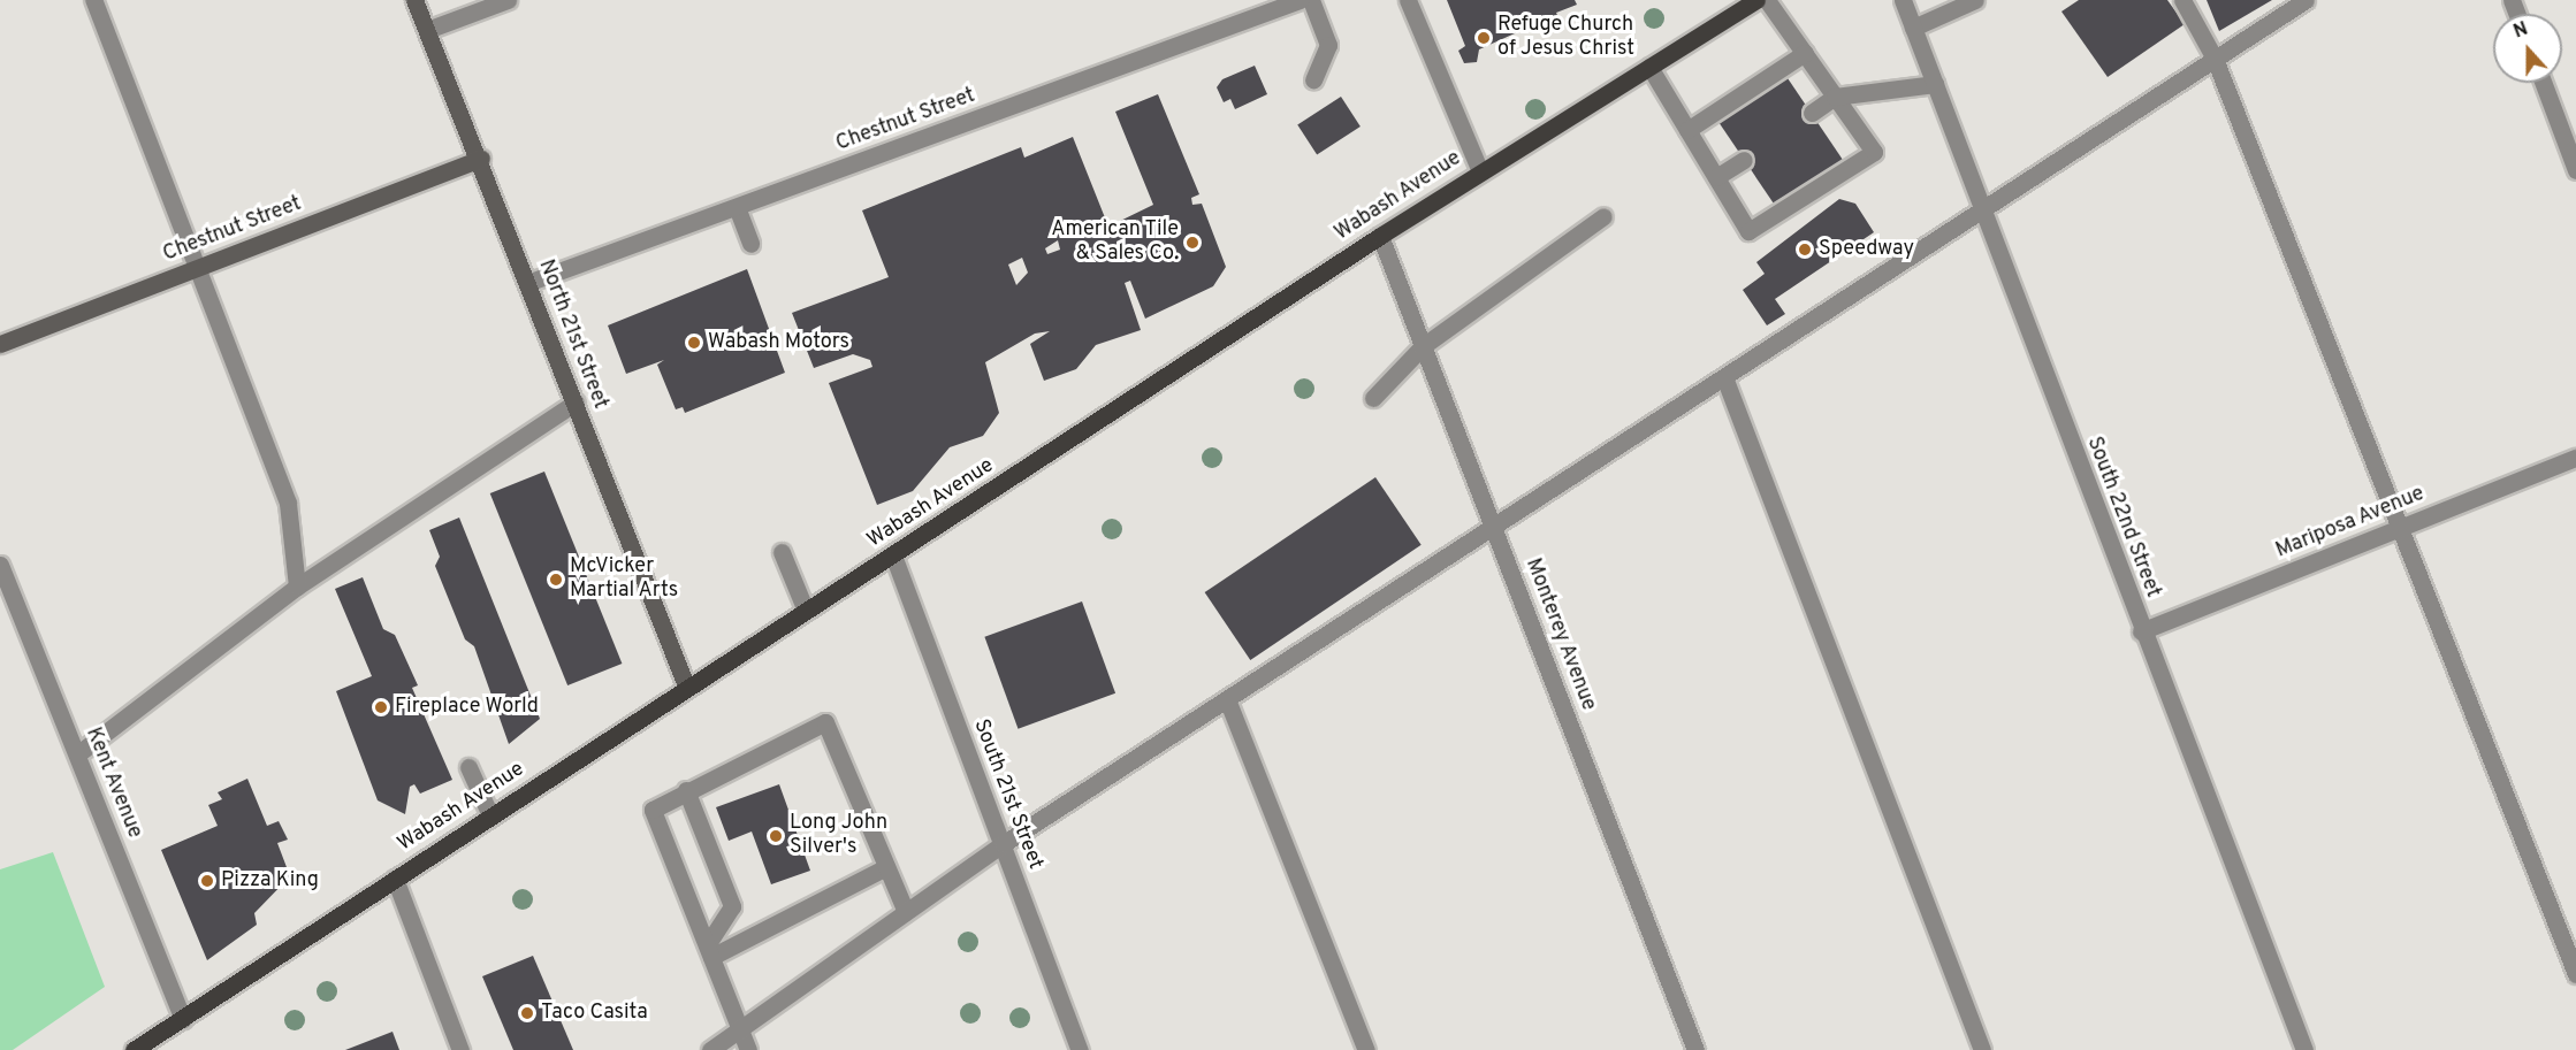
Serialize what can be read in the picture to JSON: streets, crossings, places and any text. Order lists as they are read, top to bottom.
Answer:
{
  "streets": {
    "main road": ["Wabash Avenue"],
    "street": [
      "Chestnut Street",
      "North 21st Street",
      "South 22nd Street",
      "Mariposa Avenue",
      "Monterey Avenue",
      "Kent Avenue",
      "South 21st Street"
    ]
  },
  "crossings": [
    ["Chestnut Street", "North 21st Street"],
    ["Wabash Avenue", "North 21st Street"],
    ["Wabash Avenue", "Monterey Avenue"],
    ["Wabash Avenue", "Kent Avenue"],
    ["Wabash Avenue", "South 21st Street"],
    ["South 22nd Street", "Mariposa Avenue"]
  ],
  "places": [
    "Refuge Church of Jesus Christ",
    "American Tile & Sales Co.",
    "Speedway",
    "Wabash Motors",
    "McVicker Martial Arts",
    "Fireplace World",
    "Long John Silver's",
    "Pizza King",
    "Taco Casita"
  ],
  "north": "top"
}
